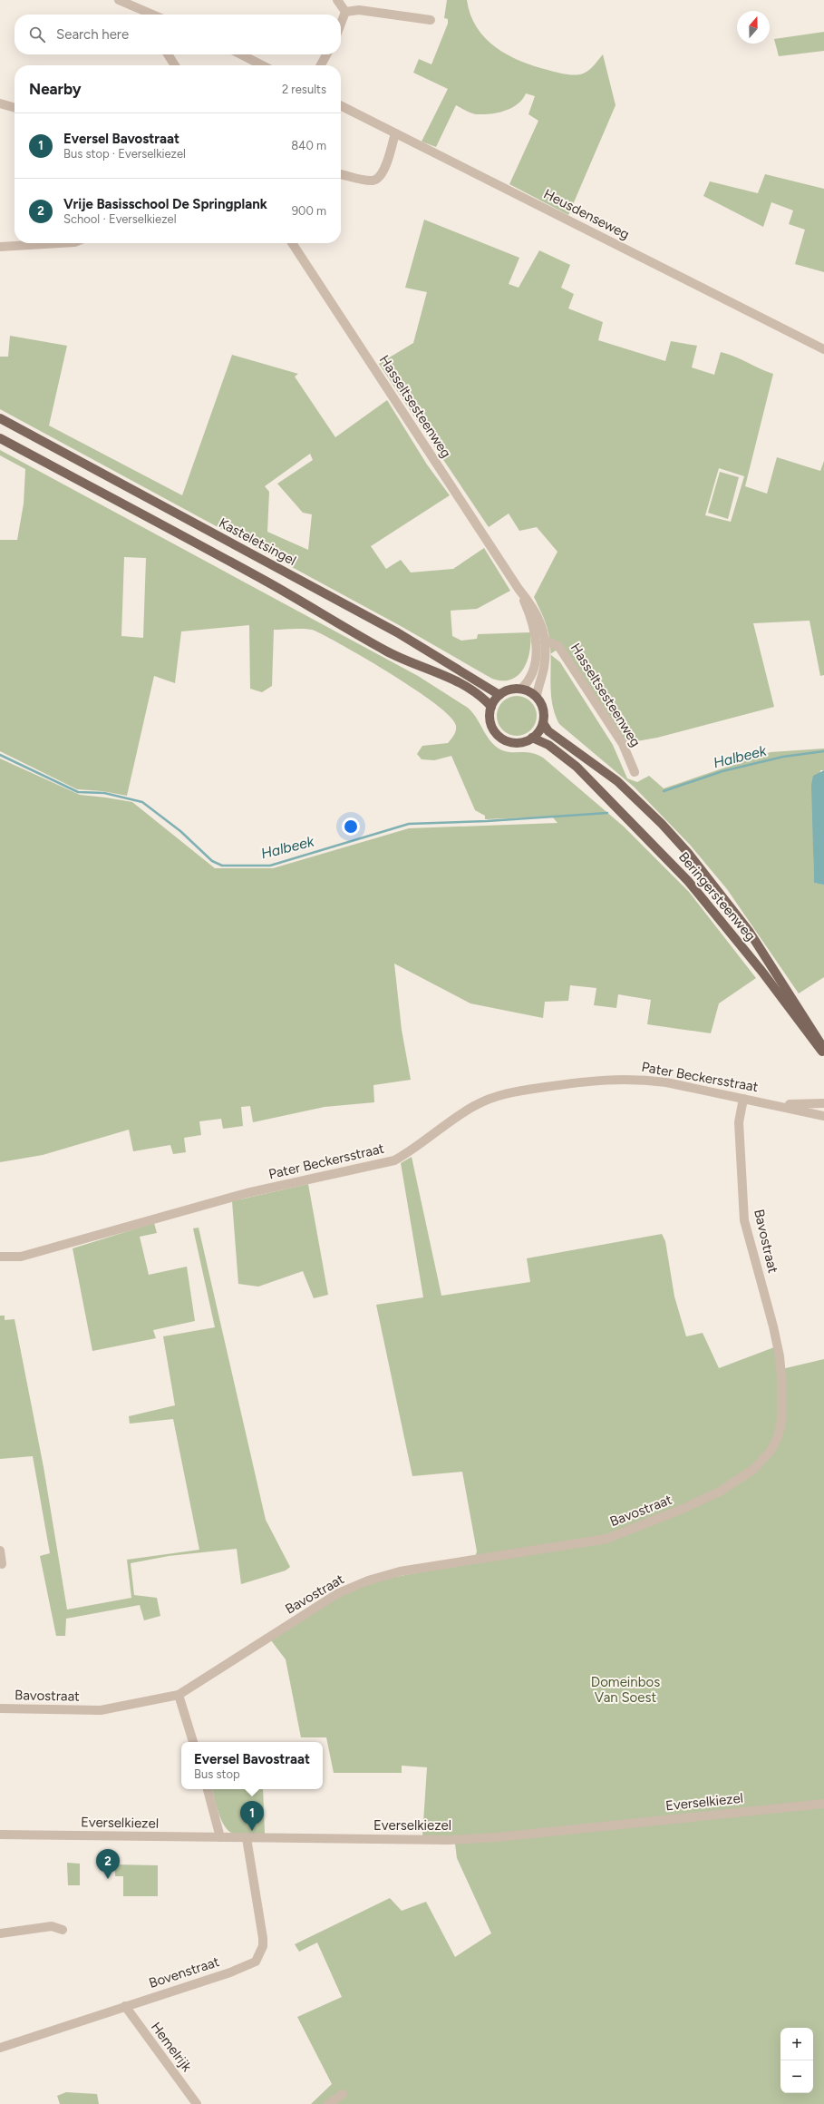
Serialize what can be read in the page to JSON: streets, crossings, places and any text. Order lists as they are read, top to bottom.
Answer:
{
  "streets": {
    "main road": ["Kasteletsingel", "Beringersteenweg"],
    "street": [
      "Heusdenseweg",
      "Hasseltsesteenweg",
      "Pater Beckersstraat",
      "Bavostraat",
      "Everselkiezel",
      "Bovenstraat",
      "Hemelrijk"
    ]
  },
  "crossings": [
    ["Hasseltsesteenweg", "Kasteletsingel"],
    ["Hasseltsesteenweg", "Beringersteenweg"],
    ["Kasteletsingel", "Beringersteenweg"],
    ["Pater Beckersstraat", "Bavostraat"],
    ["Everselkiezel", "Bovenstraat"],
    ["Bovenstraat", "Hemelrijk"]
  ],
  "water": ["Halbeek"],
  "parks": ["Domeinbos Van Soest"],
  "north": "top",
  "page": {
    "search": "Search here",
    "heading": ["Nearby", "2 results"],
    "list": [
      {
        "mark": "1",
        "name": "Eversel Bavostraat",
        "note": "Bus stop · Everselkiezel",
        "value": "840 m"
      },
      {
        "mark": "2",
        "name": "Vrije Basisschool De Springplank",
        "note": "School · Everselkiezel",
        "value": "900 m"
      }
    ],
    "popup": ["Eversel Bavostraat", "Bus stop"],
    "pins": ["1", "2"],
    "map_buttons": ["+", "−"]
  }
}
